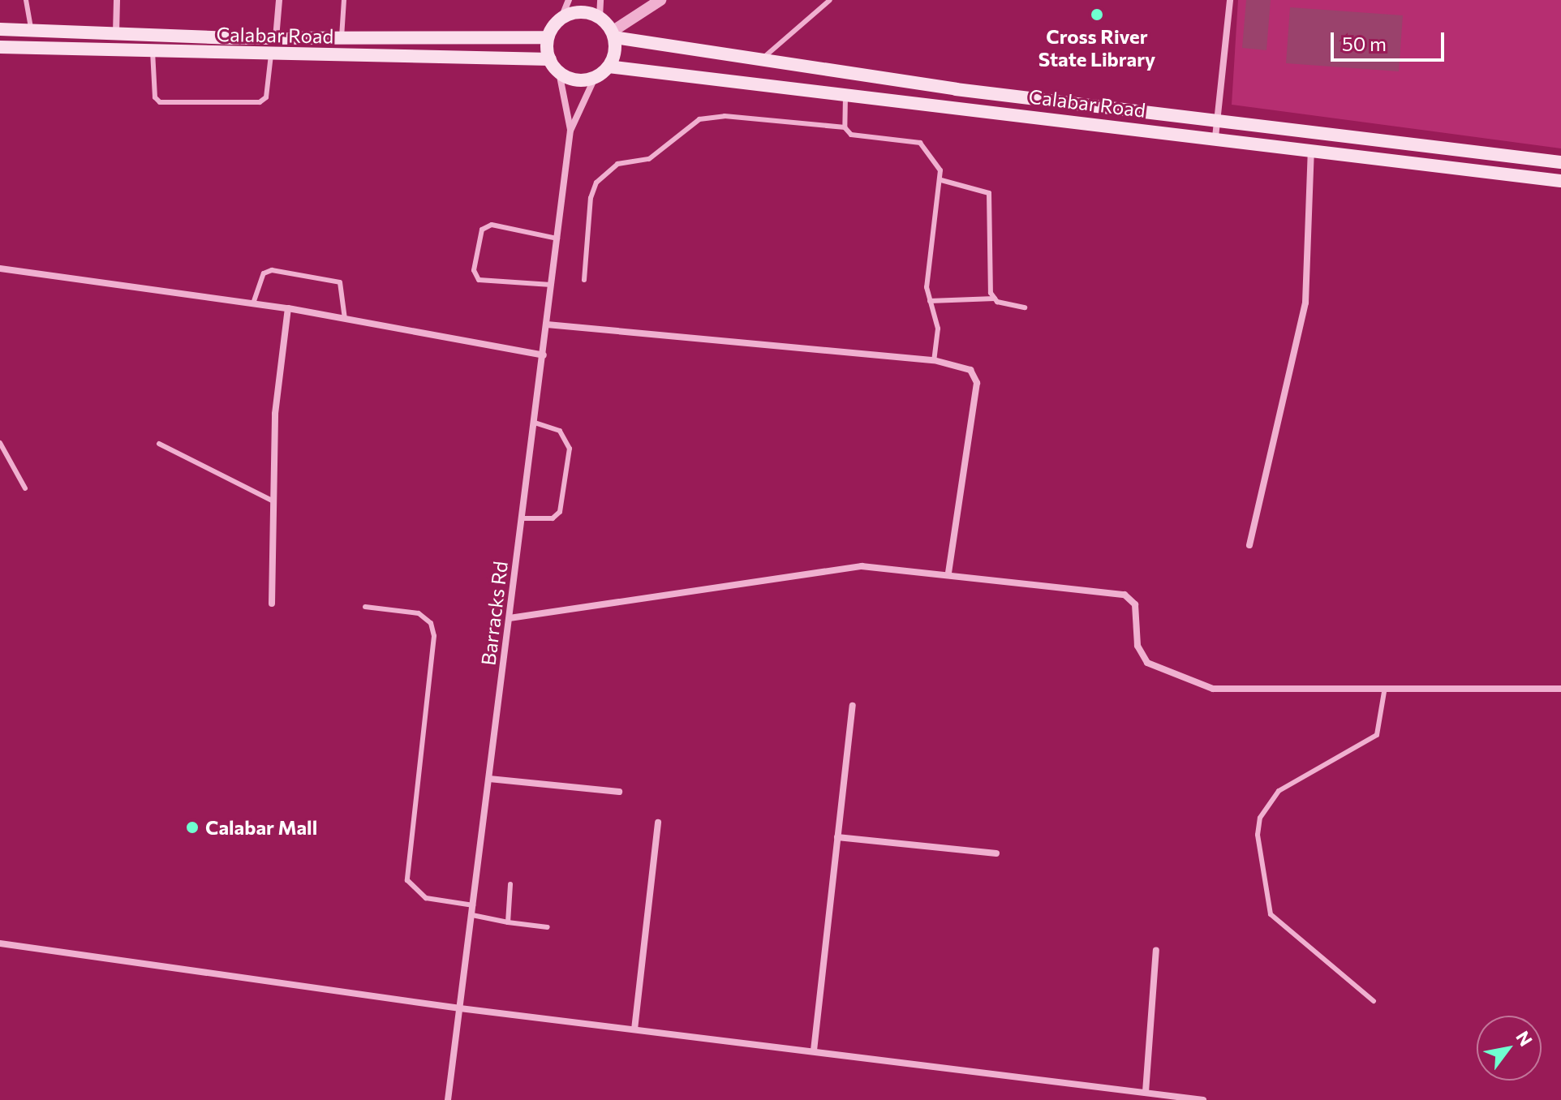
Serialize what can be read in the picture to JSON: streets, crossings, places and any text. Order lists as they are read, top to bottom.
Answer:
{
  "streets": {
    "main road": ["Calabar Road"],
    "street": ["Barracks Rd"]
  },
  "crossings": [
    ["Calabar Road", "Barracks Rd"]
  ],
  "places": ["Cross River State Library", "Calabar Mall"],
  "scale_bar": "50 m",
  "north": "top right"
}
